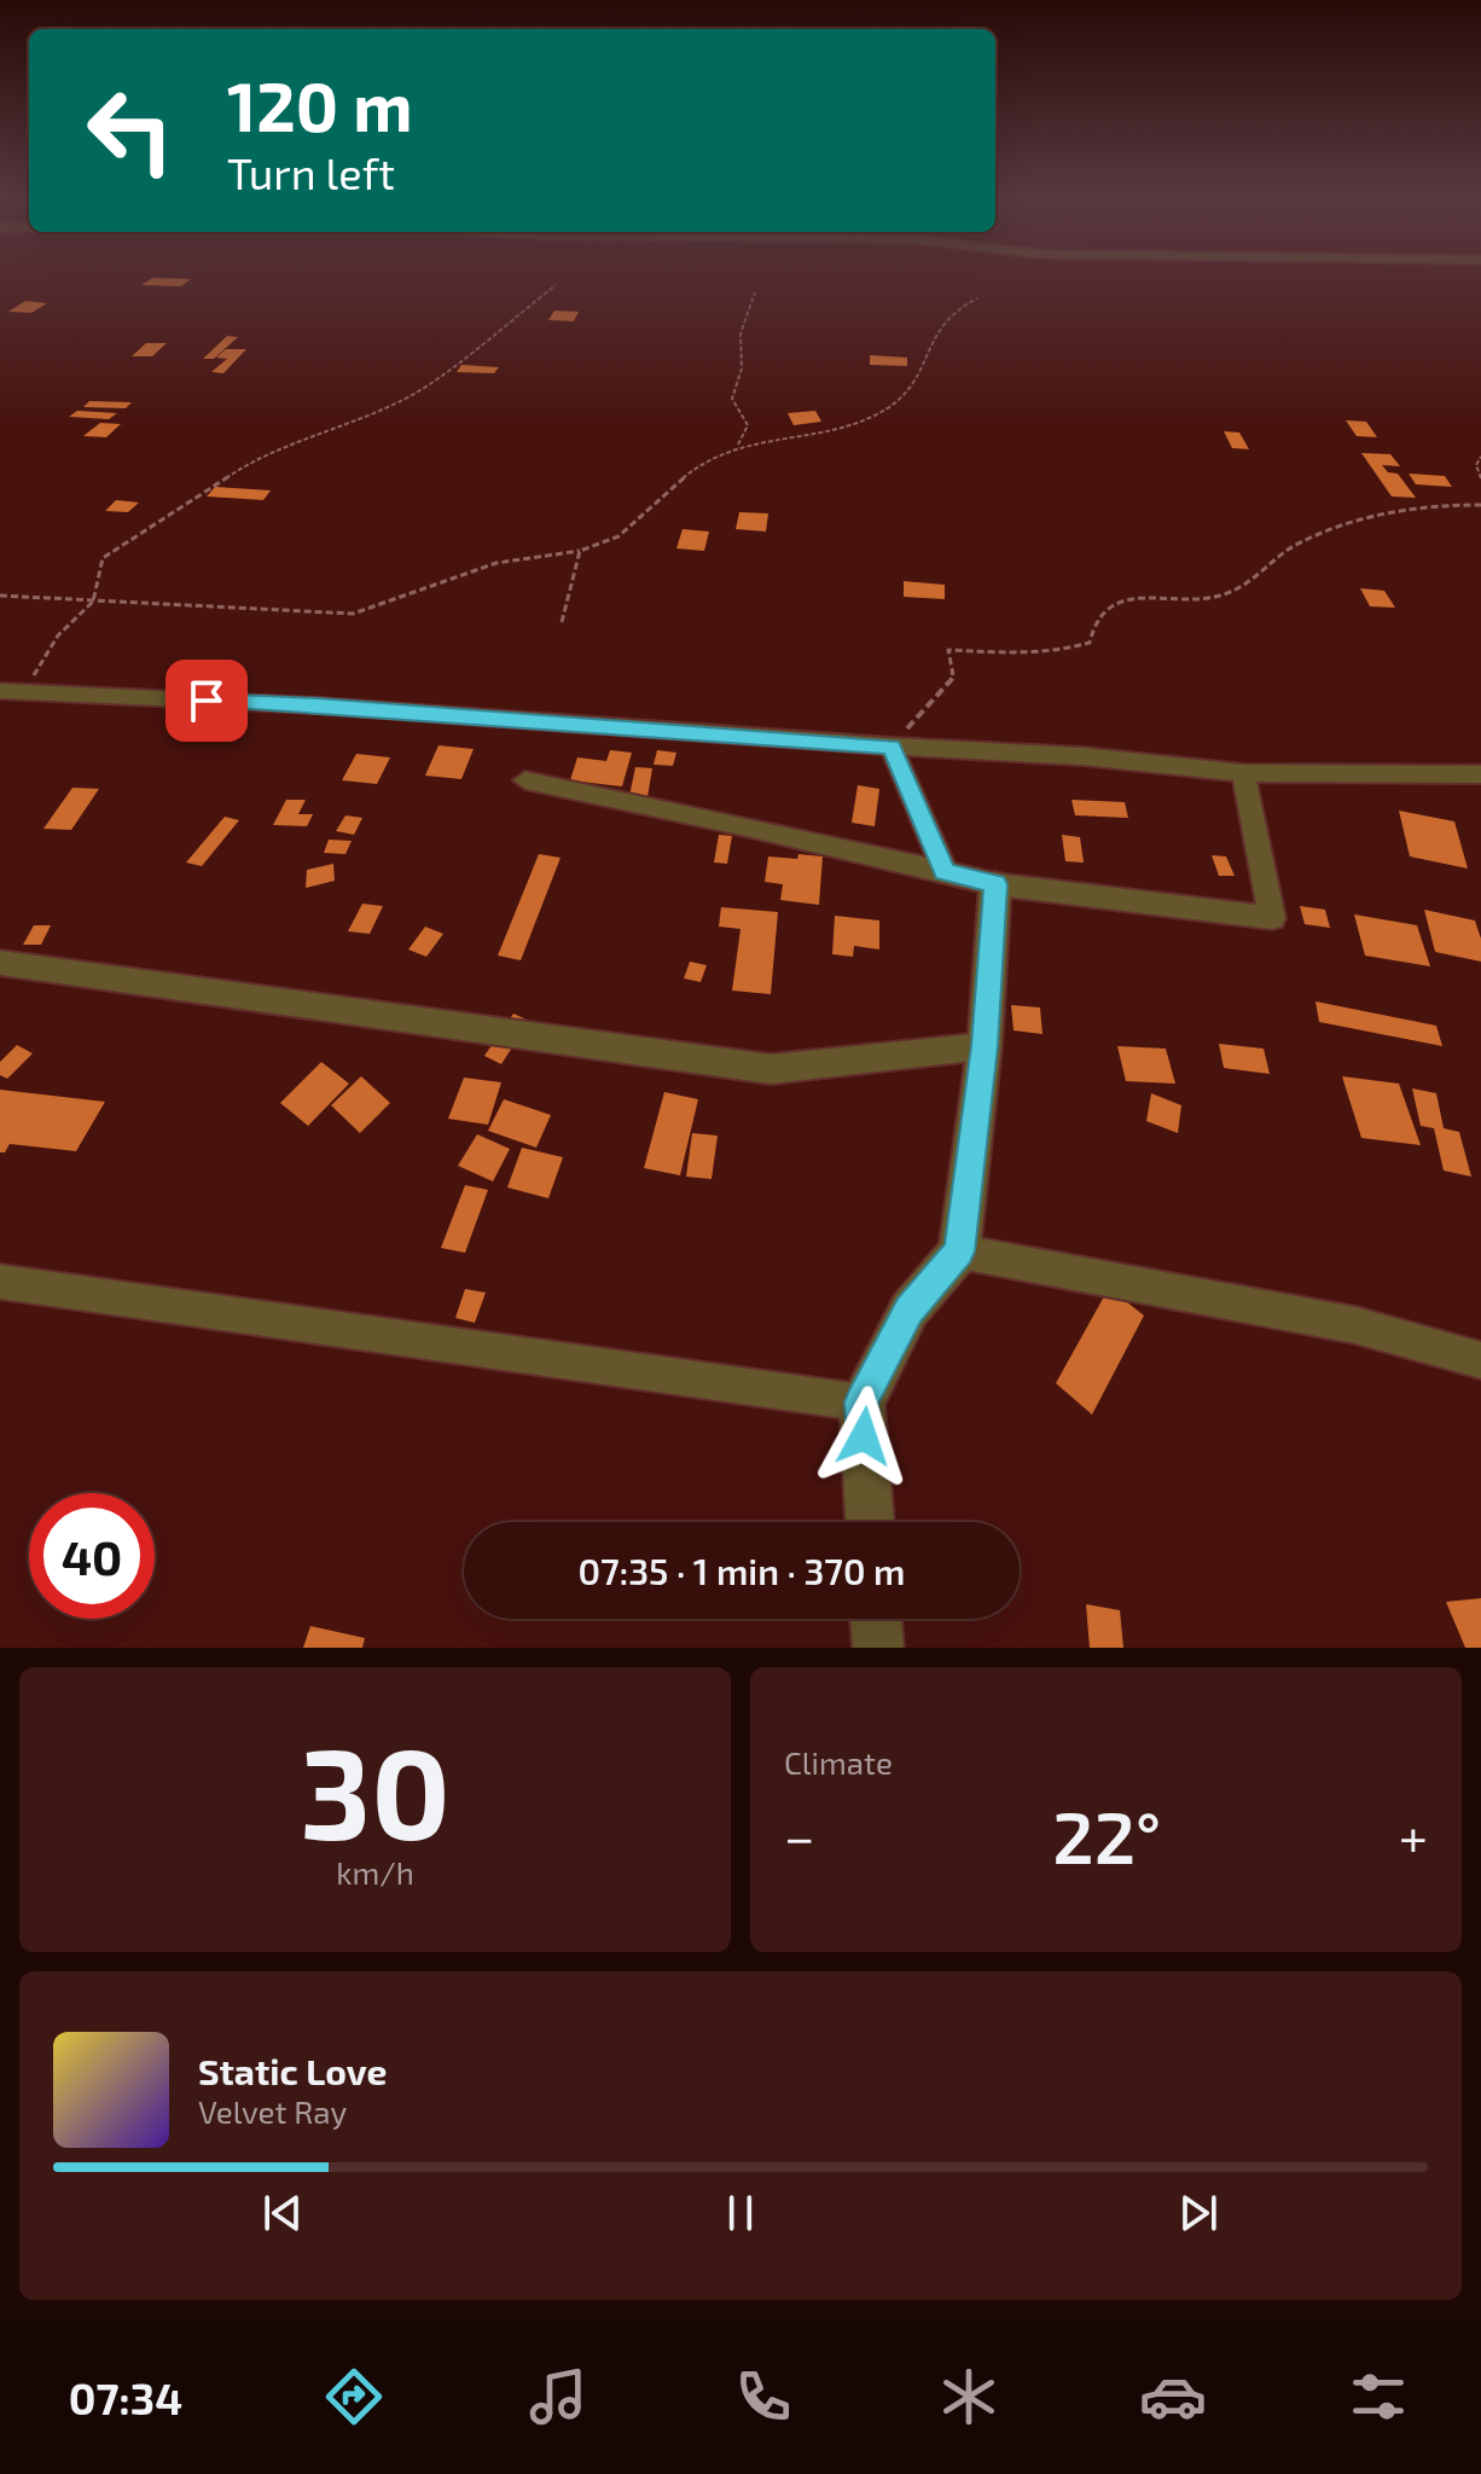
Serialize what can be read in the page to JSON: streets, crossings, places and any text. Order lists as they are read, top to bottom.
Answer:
{
  "page": {
    "turn": ["120 m", "Turn left"],
    "limit": "40",
    "trip": "07:35 · 1 min · 370 m",
    "tile": [
      ["30", "km/h"],
      "Climate"
    ],
    "heat": ["−", "22°", "+"],
    "song": ["Static Love", "Velvet Ray"],
    "tabs": "07:34"
  }
}
